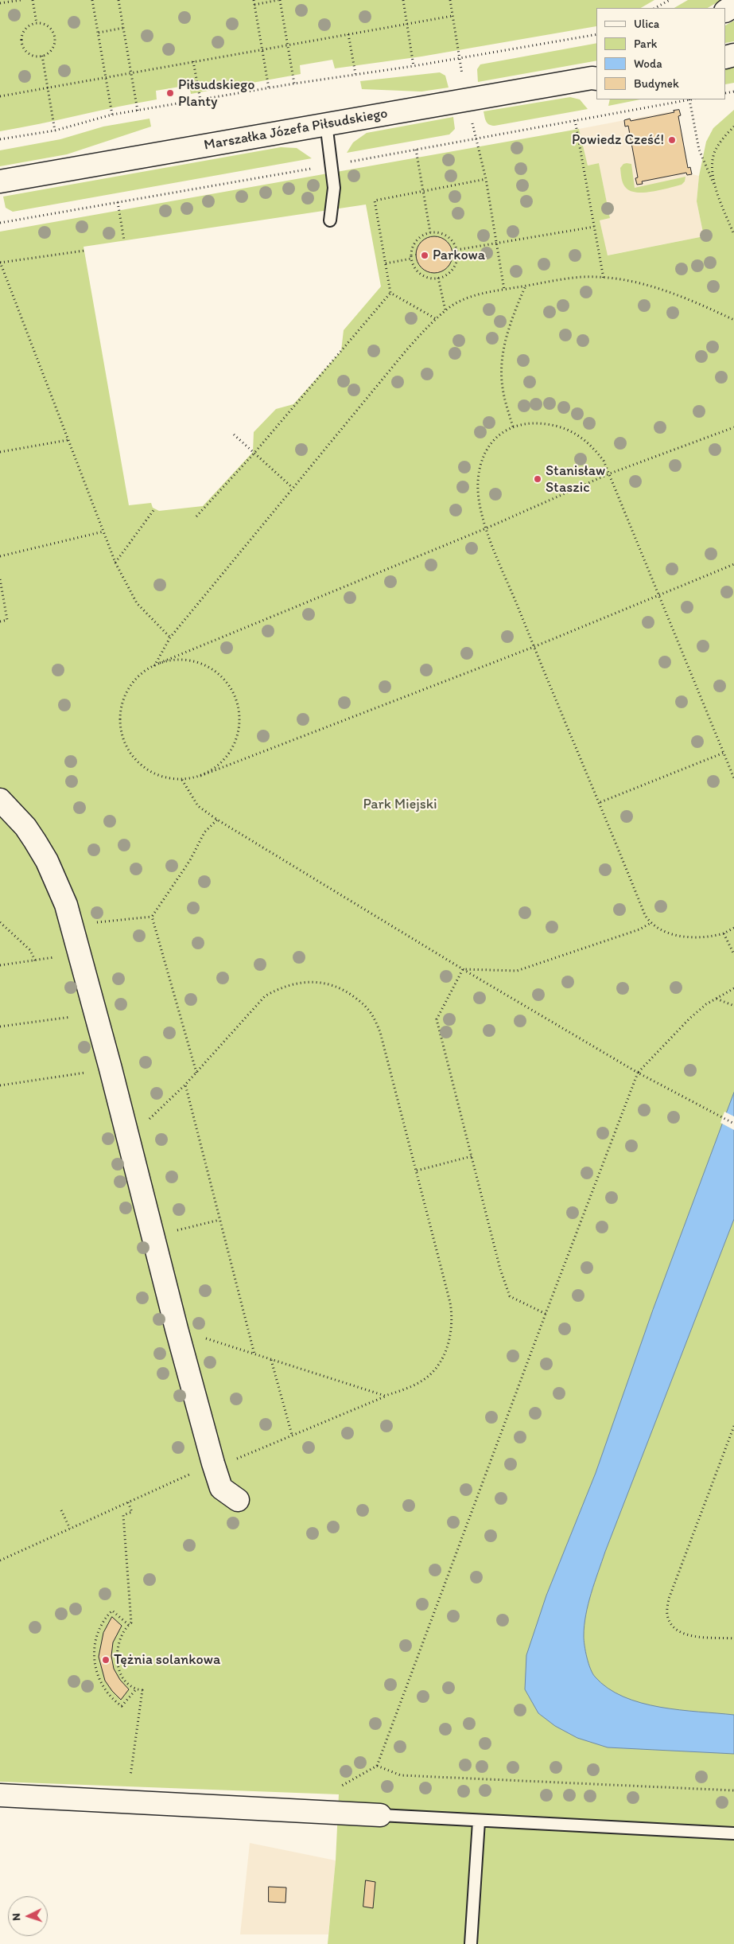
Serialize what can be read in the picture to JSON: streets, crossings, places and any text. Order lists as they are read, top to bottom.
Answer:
{
  "streets": {
    "street": ["Marszałka Józefa Piłsudskiego"]
  },
  "parks": ["Park Miejski"],
  "places": [
    "Piłsudskiego Planty",
    "Powiedz Cześć!",
    "Parkowa",
    "Stanisław Staszic",
    "Tężnia solankowa"
  ],
  "legend": [
    "Ulica",
    "Park",
    "Woda",
    "Budynek"
  ],
  "north": "left"
}
